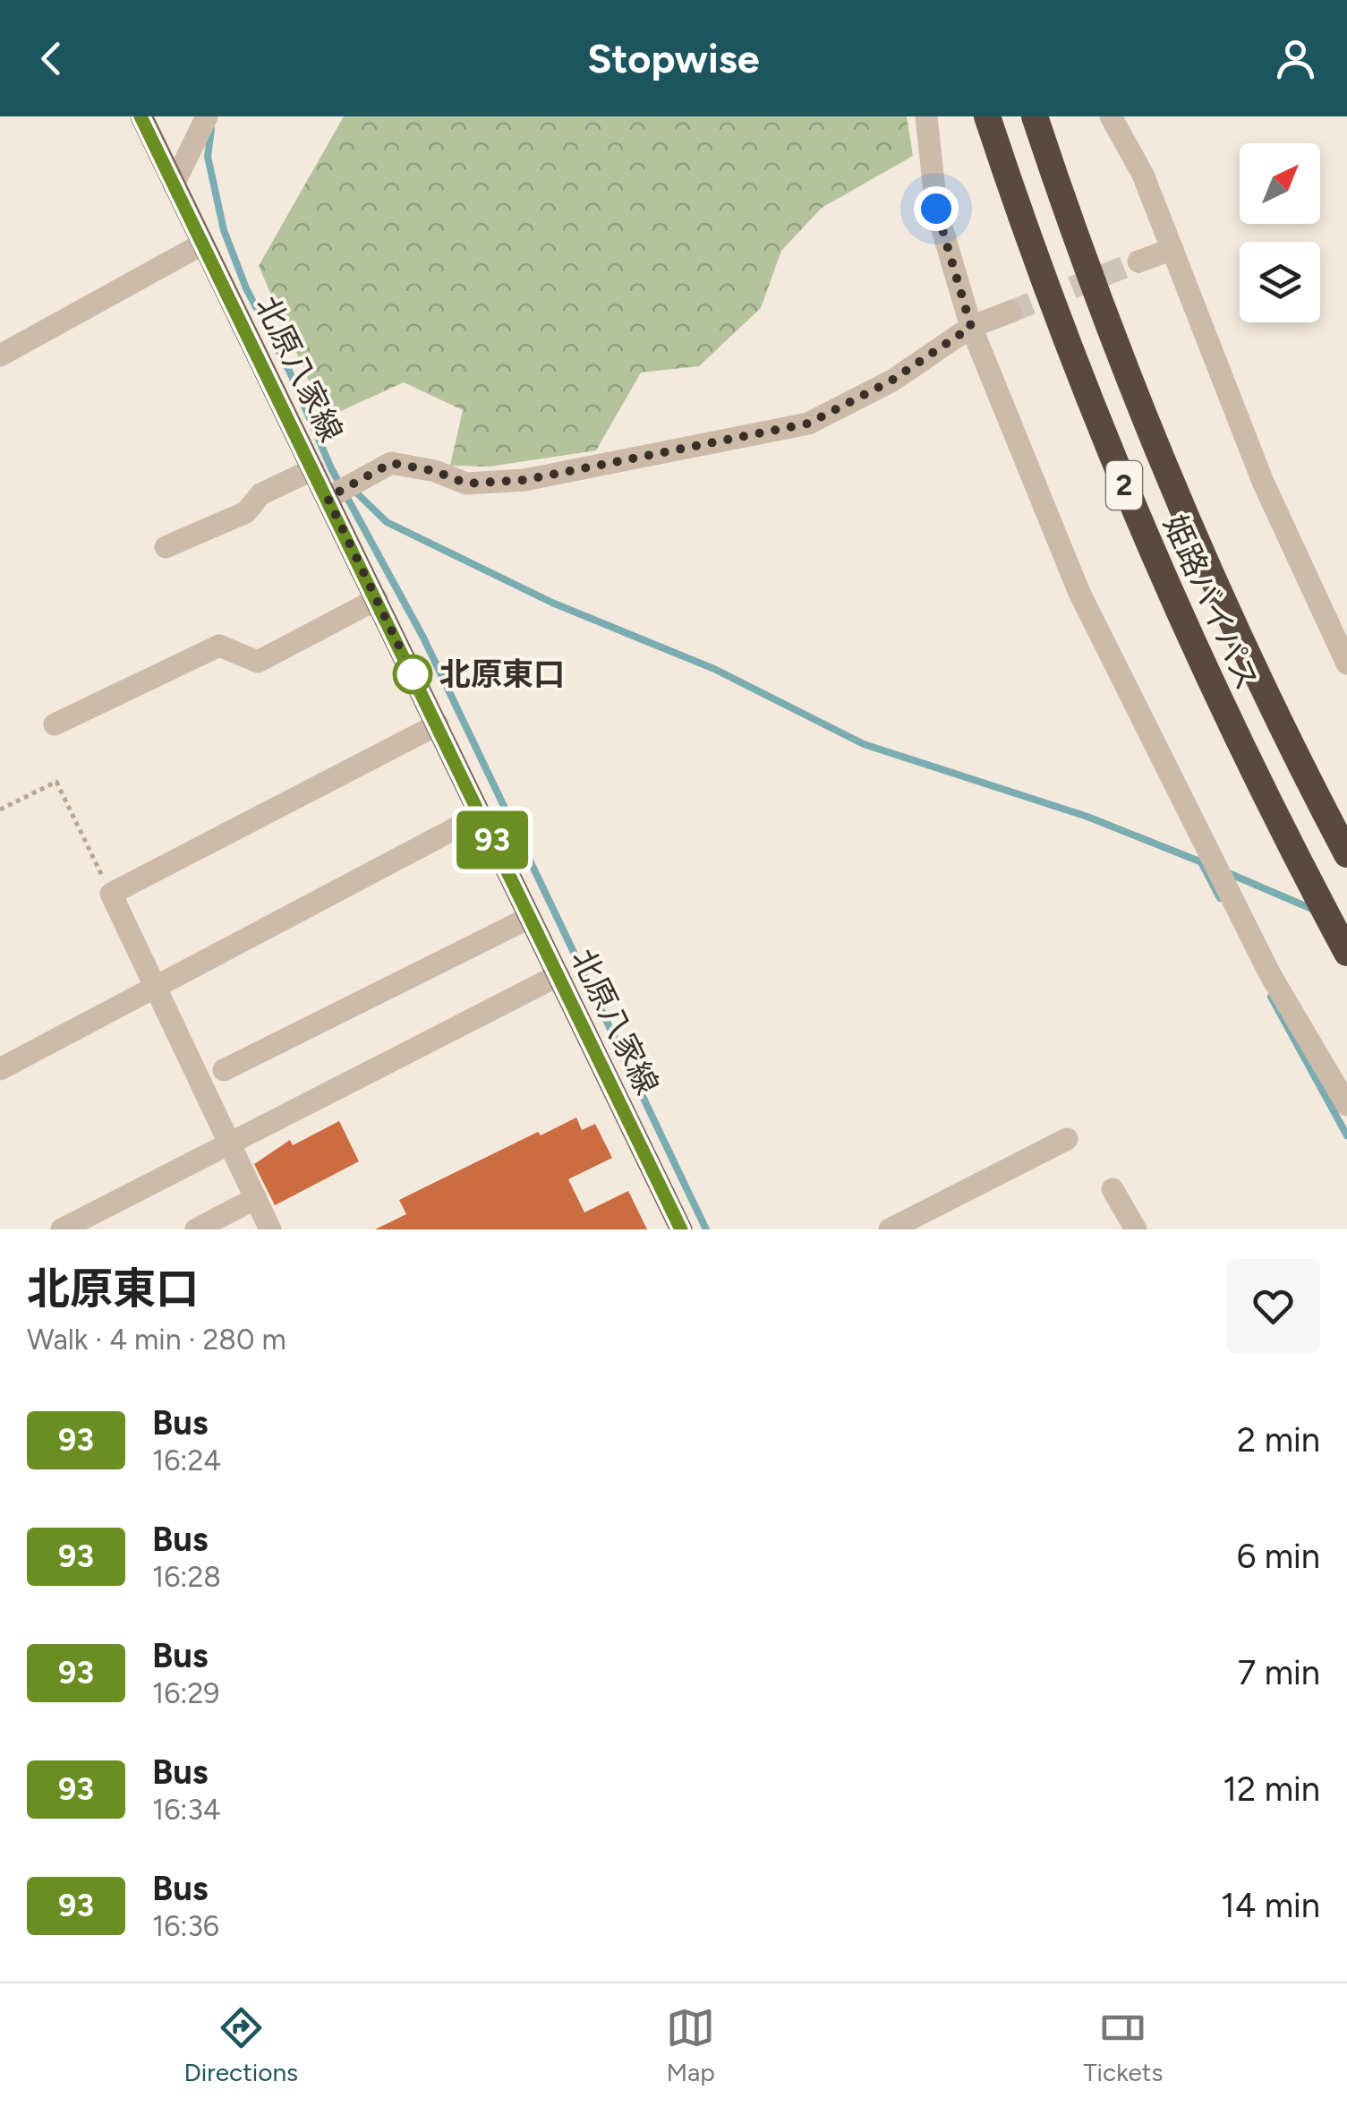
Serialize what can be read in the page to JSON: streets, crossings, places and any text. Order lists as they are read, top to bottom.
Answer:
{
  "streets": {
    "highway": ["2", "姫路バイパス"],
    "main road": ["北原八家線"]
  },
  "places": ["北原東口"],
  "lines": ["bus line 93"],
  "north": "top right",
  "page": {
    "header": "Stopwise",
    "on_map": "93",
    "heading": ["北原東口", "Walk · 4 min · 280 m"],
    "list": [
      {
        "mark": "93",
        "name": "Bus",
        "note": "16:24",
        "value": "2 min"
      },
      {
        "mark": "93",
        "name": "Bus",
        "note": "16:28",
        "value": "6 min"
      },
      {
        "mark": "93",
        "name": "Bus",
        "note": "16:29",
        "value": "7 min"
      },
      {
        "mark": "93",
        "name": "Bus",
        "note": "16:34",
        "value": "12 min"
      },
      {
        "mark": "93",
        "name": "Bus",
        "note": "16:36",
        "value": "14 min"
      }
    ],
    "tabs": ["Directions", "Map", "Tickets"]
  }
}
